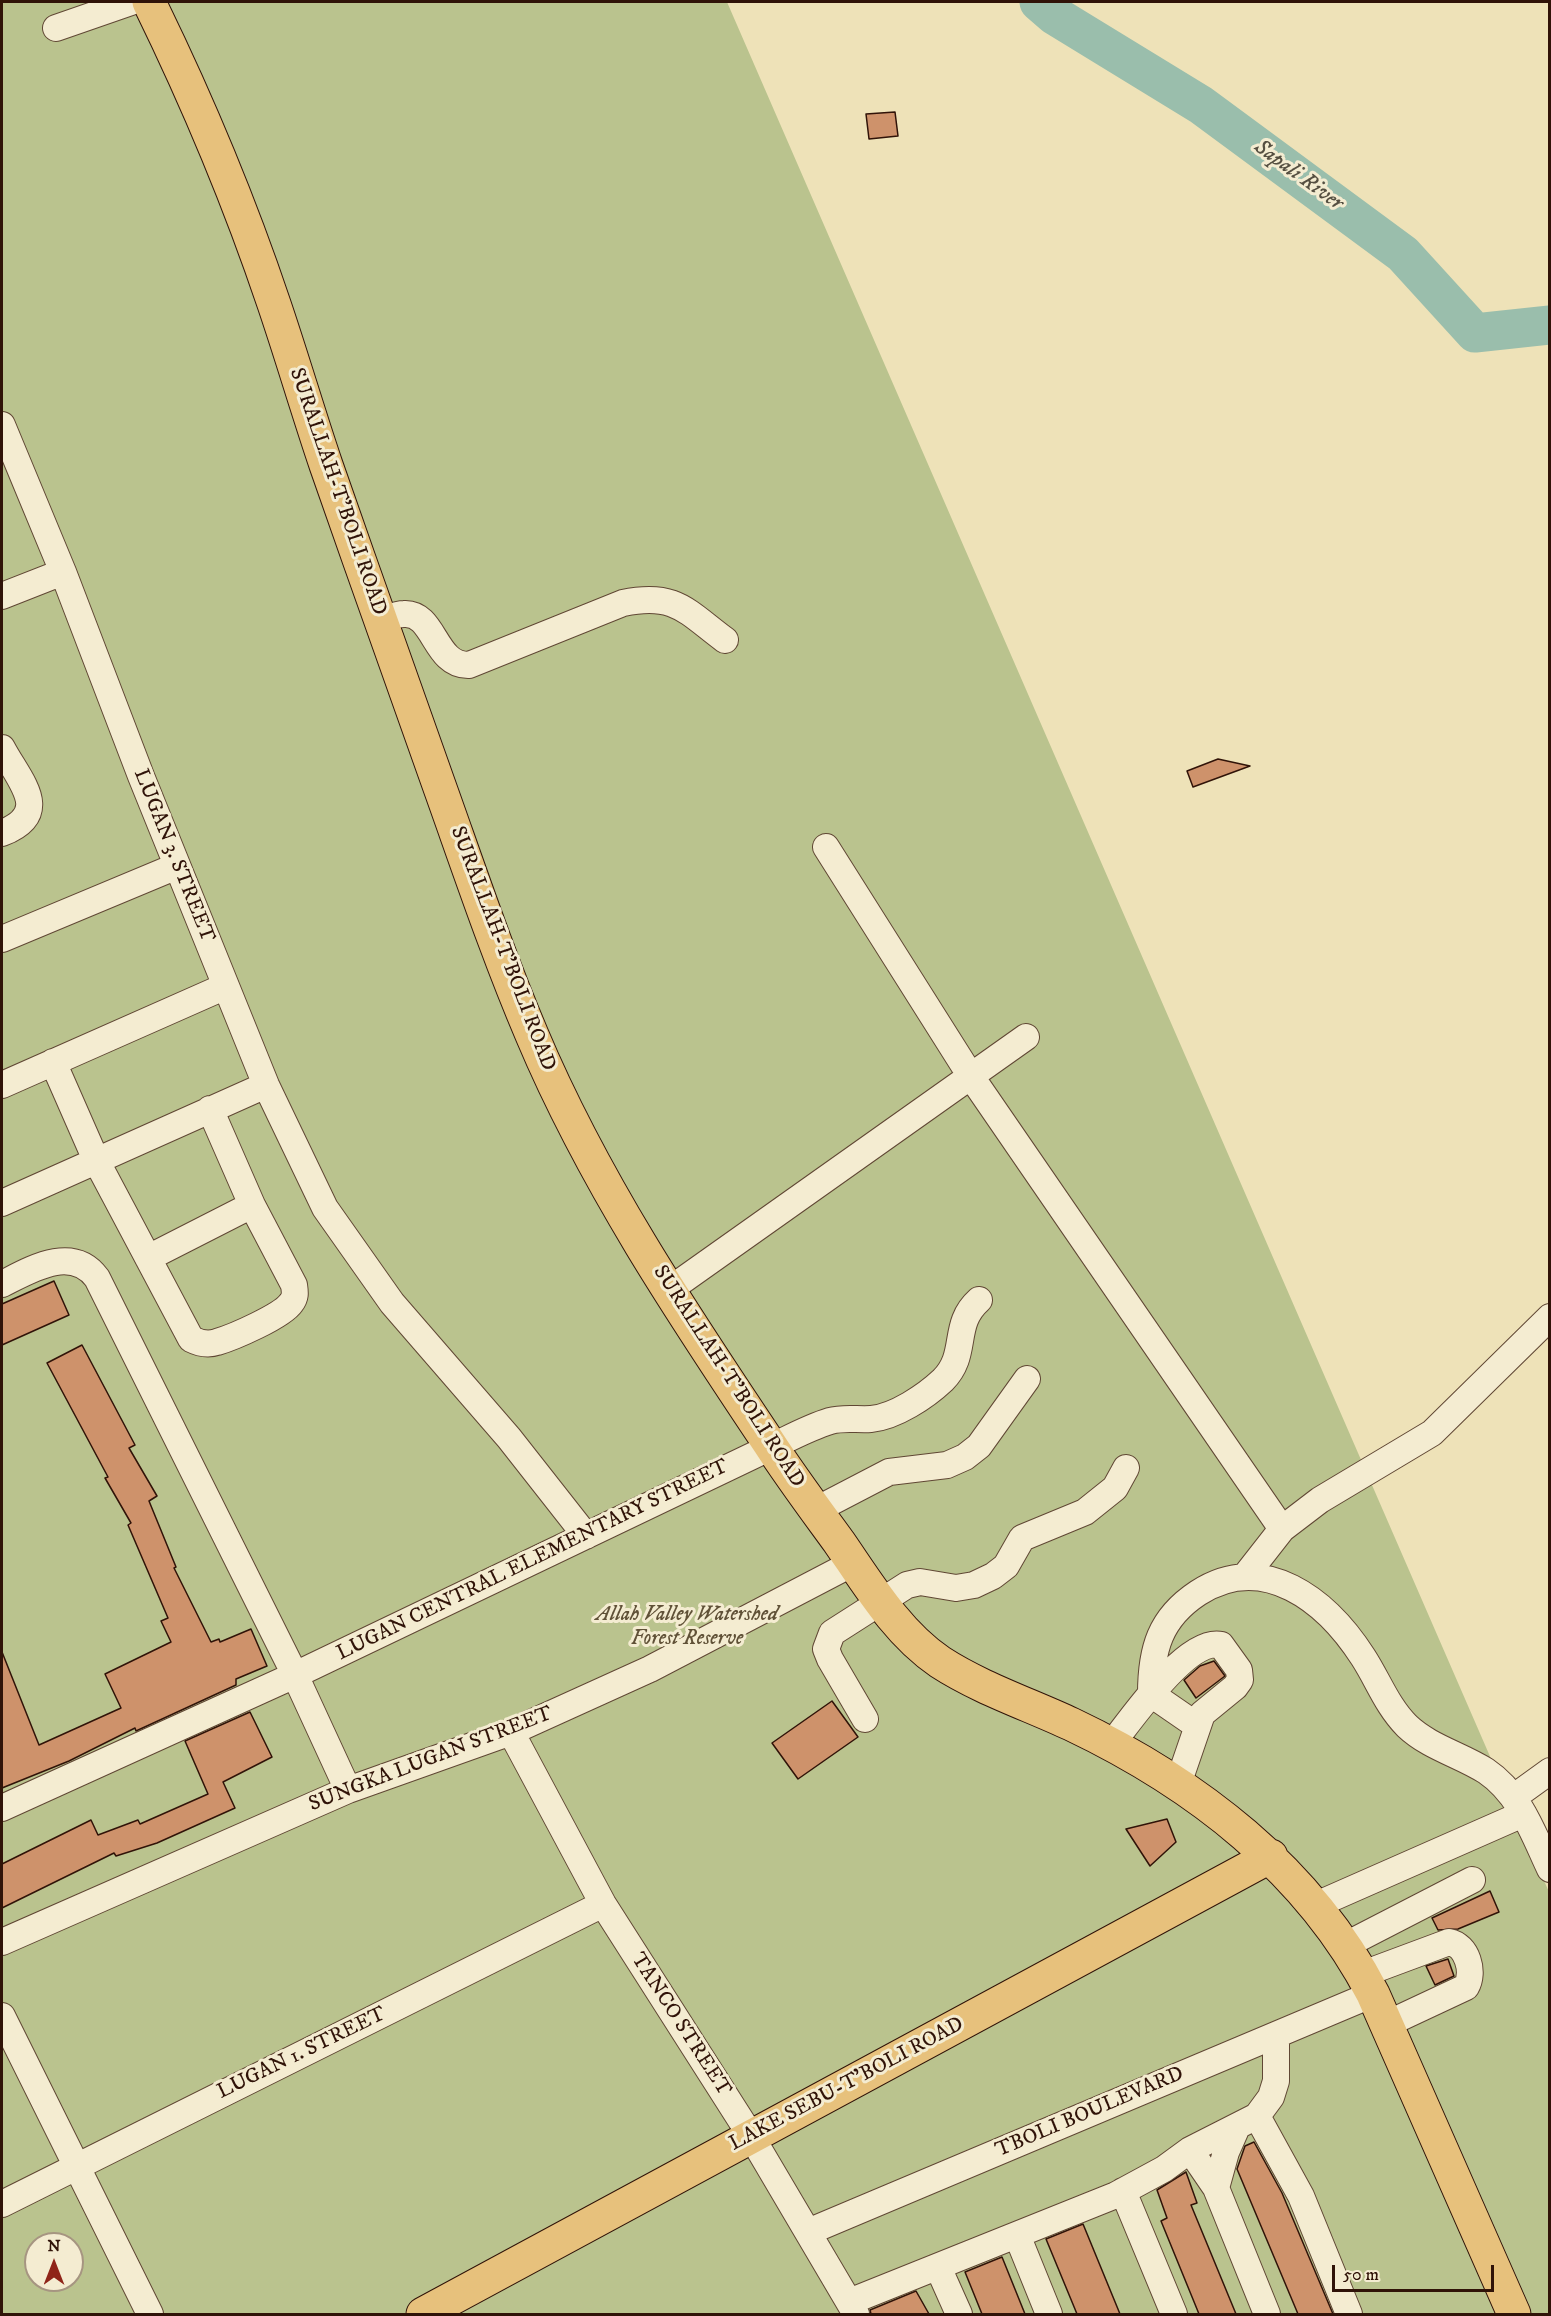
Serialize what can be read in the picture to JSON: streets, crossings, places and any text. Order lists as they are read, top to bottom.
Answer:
{
  "streets": {
    "main road": ["SURALLAH-T'BOLI ROAD", "LAKE SEBU-T'BOLI ROAD"],
    "street": [
      "LUGAN 3. STREET",
      "LUGAN CENTRAL ELEMENTARY STREET",
      "SUNGKA LUGAN STREET",
      "TANCO STREET",
      "LUGAN 1. STREET",
      "TBOLI BOULEVARD"
    ]
  },
  "crossings": [
    ["SURALLAH-T'BOLI ROAD", "LUGAN CENTRAL ELEMENTARY STREET"],
    ["SURALLAH-T'BOLI ROAD", "SUNGKA LUGAN STREET"],
    ["SURALLAH-T'BOLI ROAD", "LAKE SEBU-T'BOLI ROAD"],
    ["SURALLAH-T'BOLI ROAD", "TBOLI BOULEVARD"],
    ["LUGAN 3. STREET", "LUGAN CENTRAL ELEMENTARY STREET"],
    ["SUNGKA LUGAN STREET", "TANCO STREET"],
    ["TANCO STREET", "LUGAN 1. STREET"],
    ["TANCO STREET", "LAKE SEBU-T'BOLI ROAD"],
    ["TANCO STREET", "TBOLI BOULEVARD"]
  ],
  "water": ["Sapali River"],
  "parks": ["Allah Valley Watershed Forest Reserve"],
  "scale_bar": "50 m",
  "north": "top"
}
